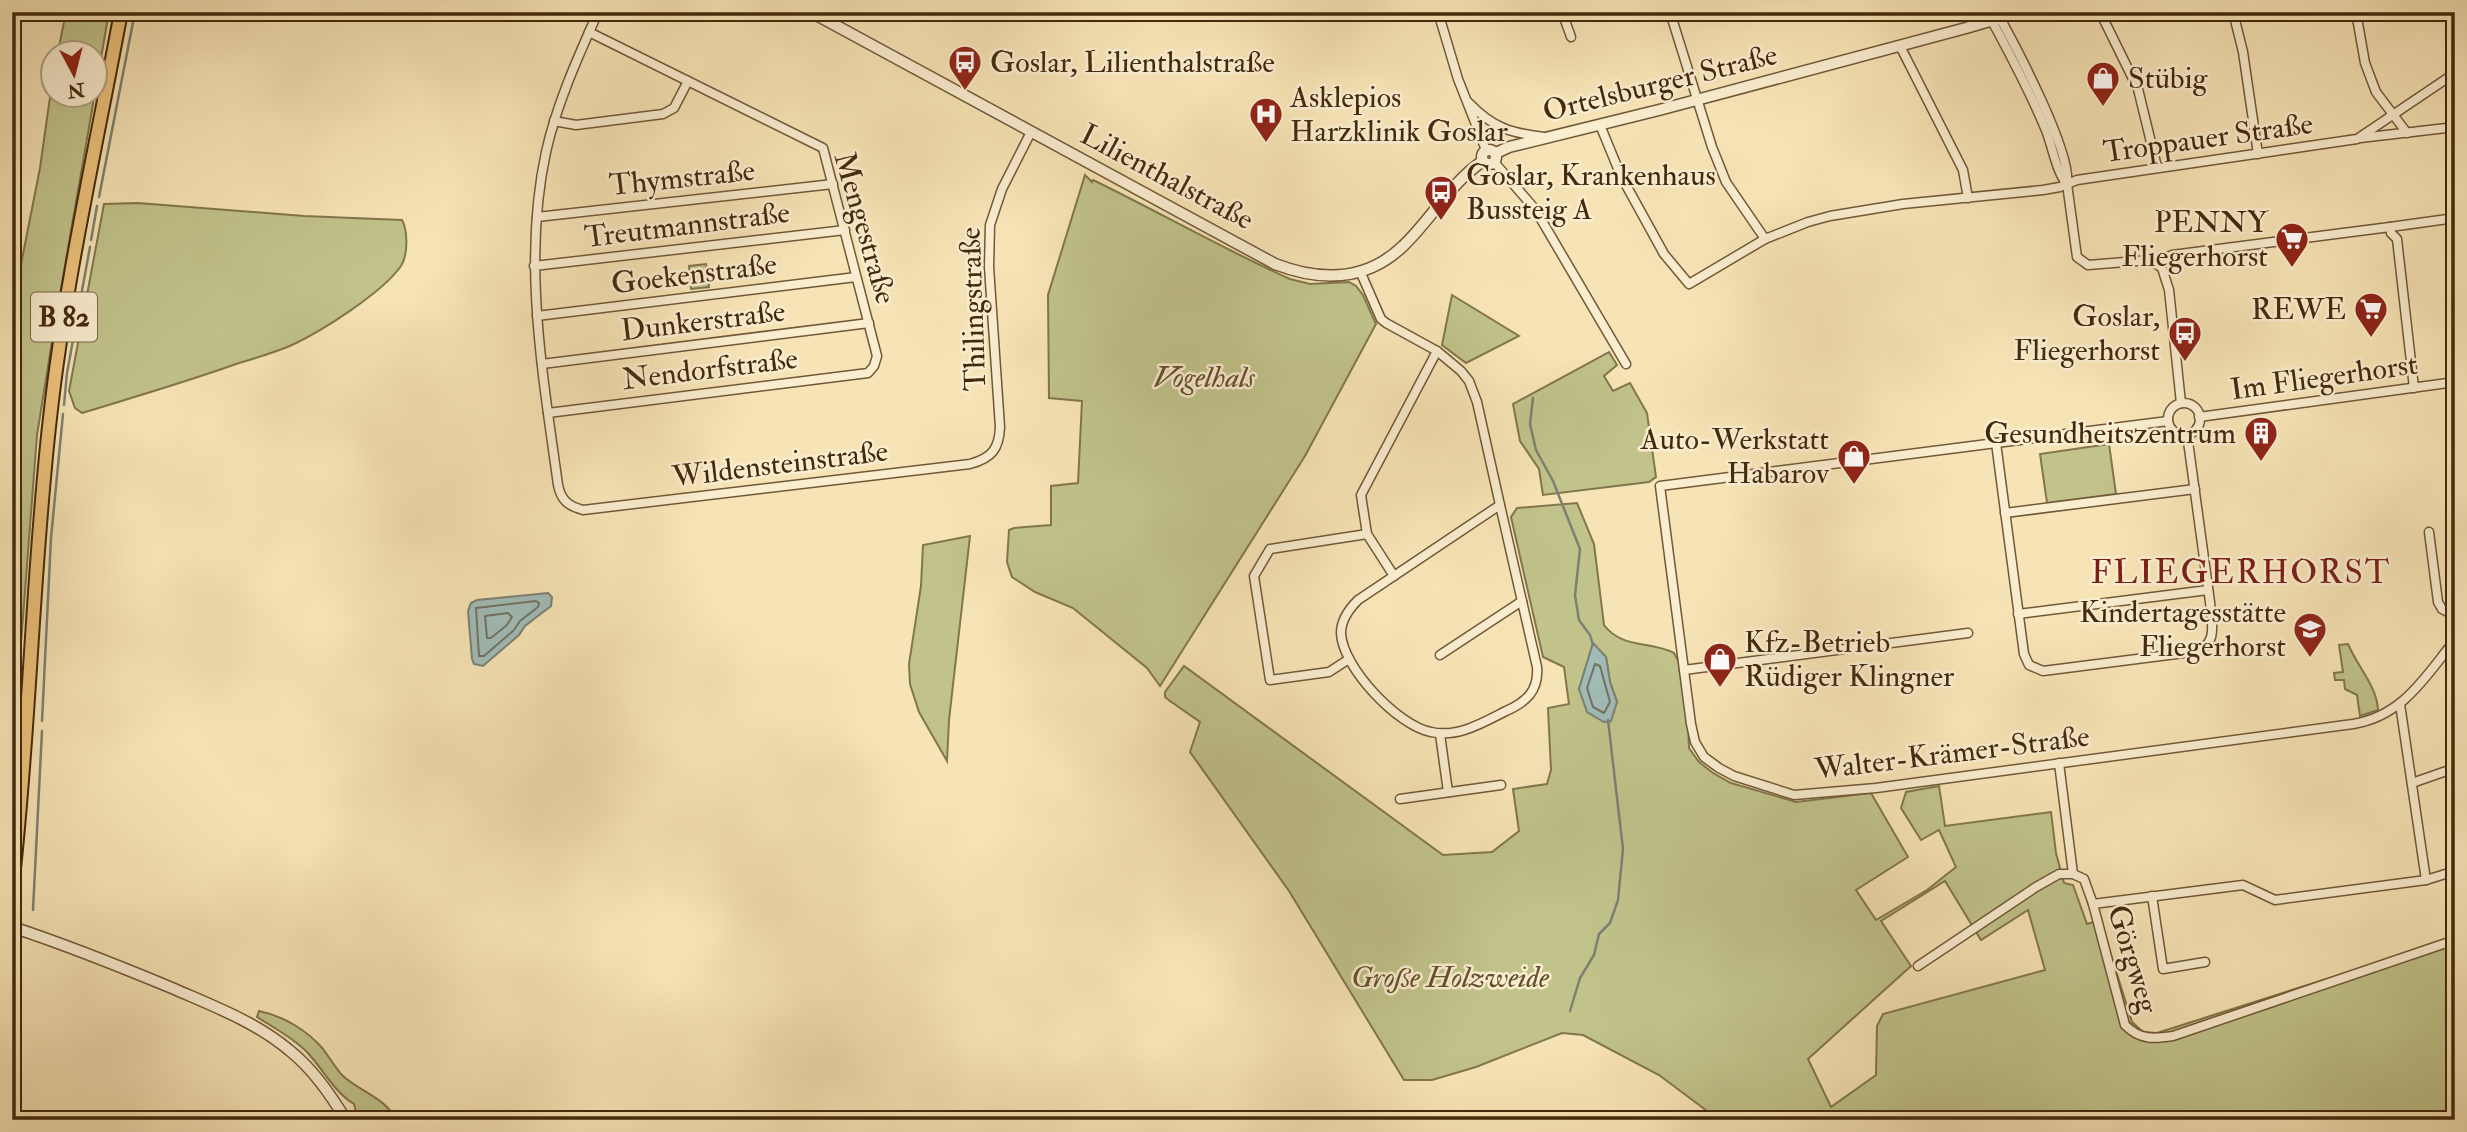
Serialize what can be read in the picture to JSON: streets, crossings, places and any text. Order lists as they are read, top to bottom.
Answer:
{
  "streets": {
    "main road": ["B 82"],
    "street": [
      "Ortelsburger Straße",
      "Troppauer Straße",
      "Lilienthalstraße",
      "Thymstraße",
      "Treutmannstraße",
      "Mengestraße",
      "Goekenstraße",
      "Thilingstraße",
      "Dunkerstraße",
      "Nendorfstraße",
      "Im Fliegerhorst",
      "Wildensteinstraße",
      "Walter-Krämer-Straße",
      "Görgweg"
    ]
  },
  "crossings": [
    ["Ortelsburger Straße", "Troppauer Straße"],
    ["Ortelsburger Straße", "Lilienthalstraße"],
    ["Lilienthalstraße", "Thilingstraße"],
    ["Thymstraße", "Mengestraße"],
    ["Treutmannstraße", "Mengestraße"],
    ["Mengestraße", "Goekenstraße"],
    ["Mengestraße", "Dunkerstraße"],
    ["Mengestraße", "Nendorfstraße"],
    ["Thilingstraße", "Wildensteinstraße"],
    ["Nendorfstraße", "Wildensteinstraße"]
  ],
  "districts": ["FLIEGERHORST"],
  "parks": ["Vogelhals", "Große Holzweide"],
  "places": {
    "bus stop": ["Goslar, Lilienthalstraße", "Goslar, Krankenhaus Bussteig A", "Goslar, Fliegerhorst"],
    "shop": ["Stübig", "Auto-Werkstatt Habarov", "Kfz-Betrieb Rüdiger Klingner"],
    "hospital": ["Asklepios Harzklinik Goslar"],
    "supermarket": ["PENNY Fliegerhorst", "REWE"],
    "building": ["Gesundheitszentrum"],
    "school or university": ["Kindertagesstätte Fliegerhorst"]
  },
  "north": "bottom"
}
